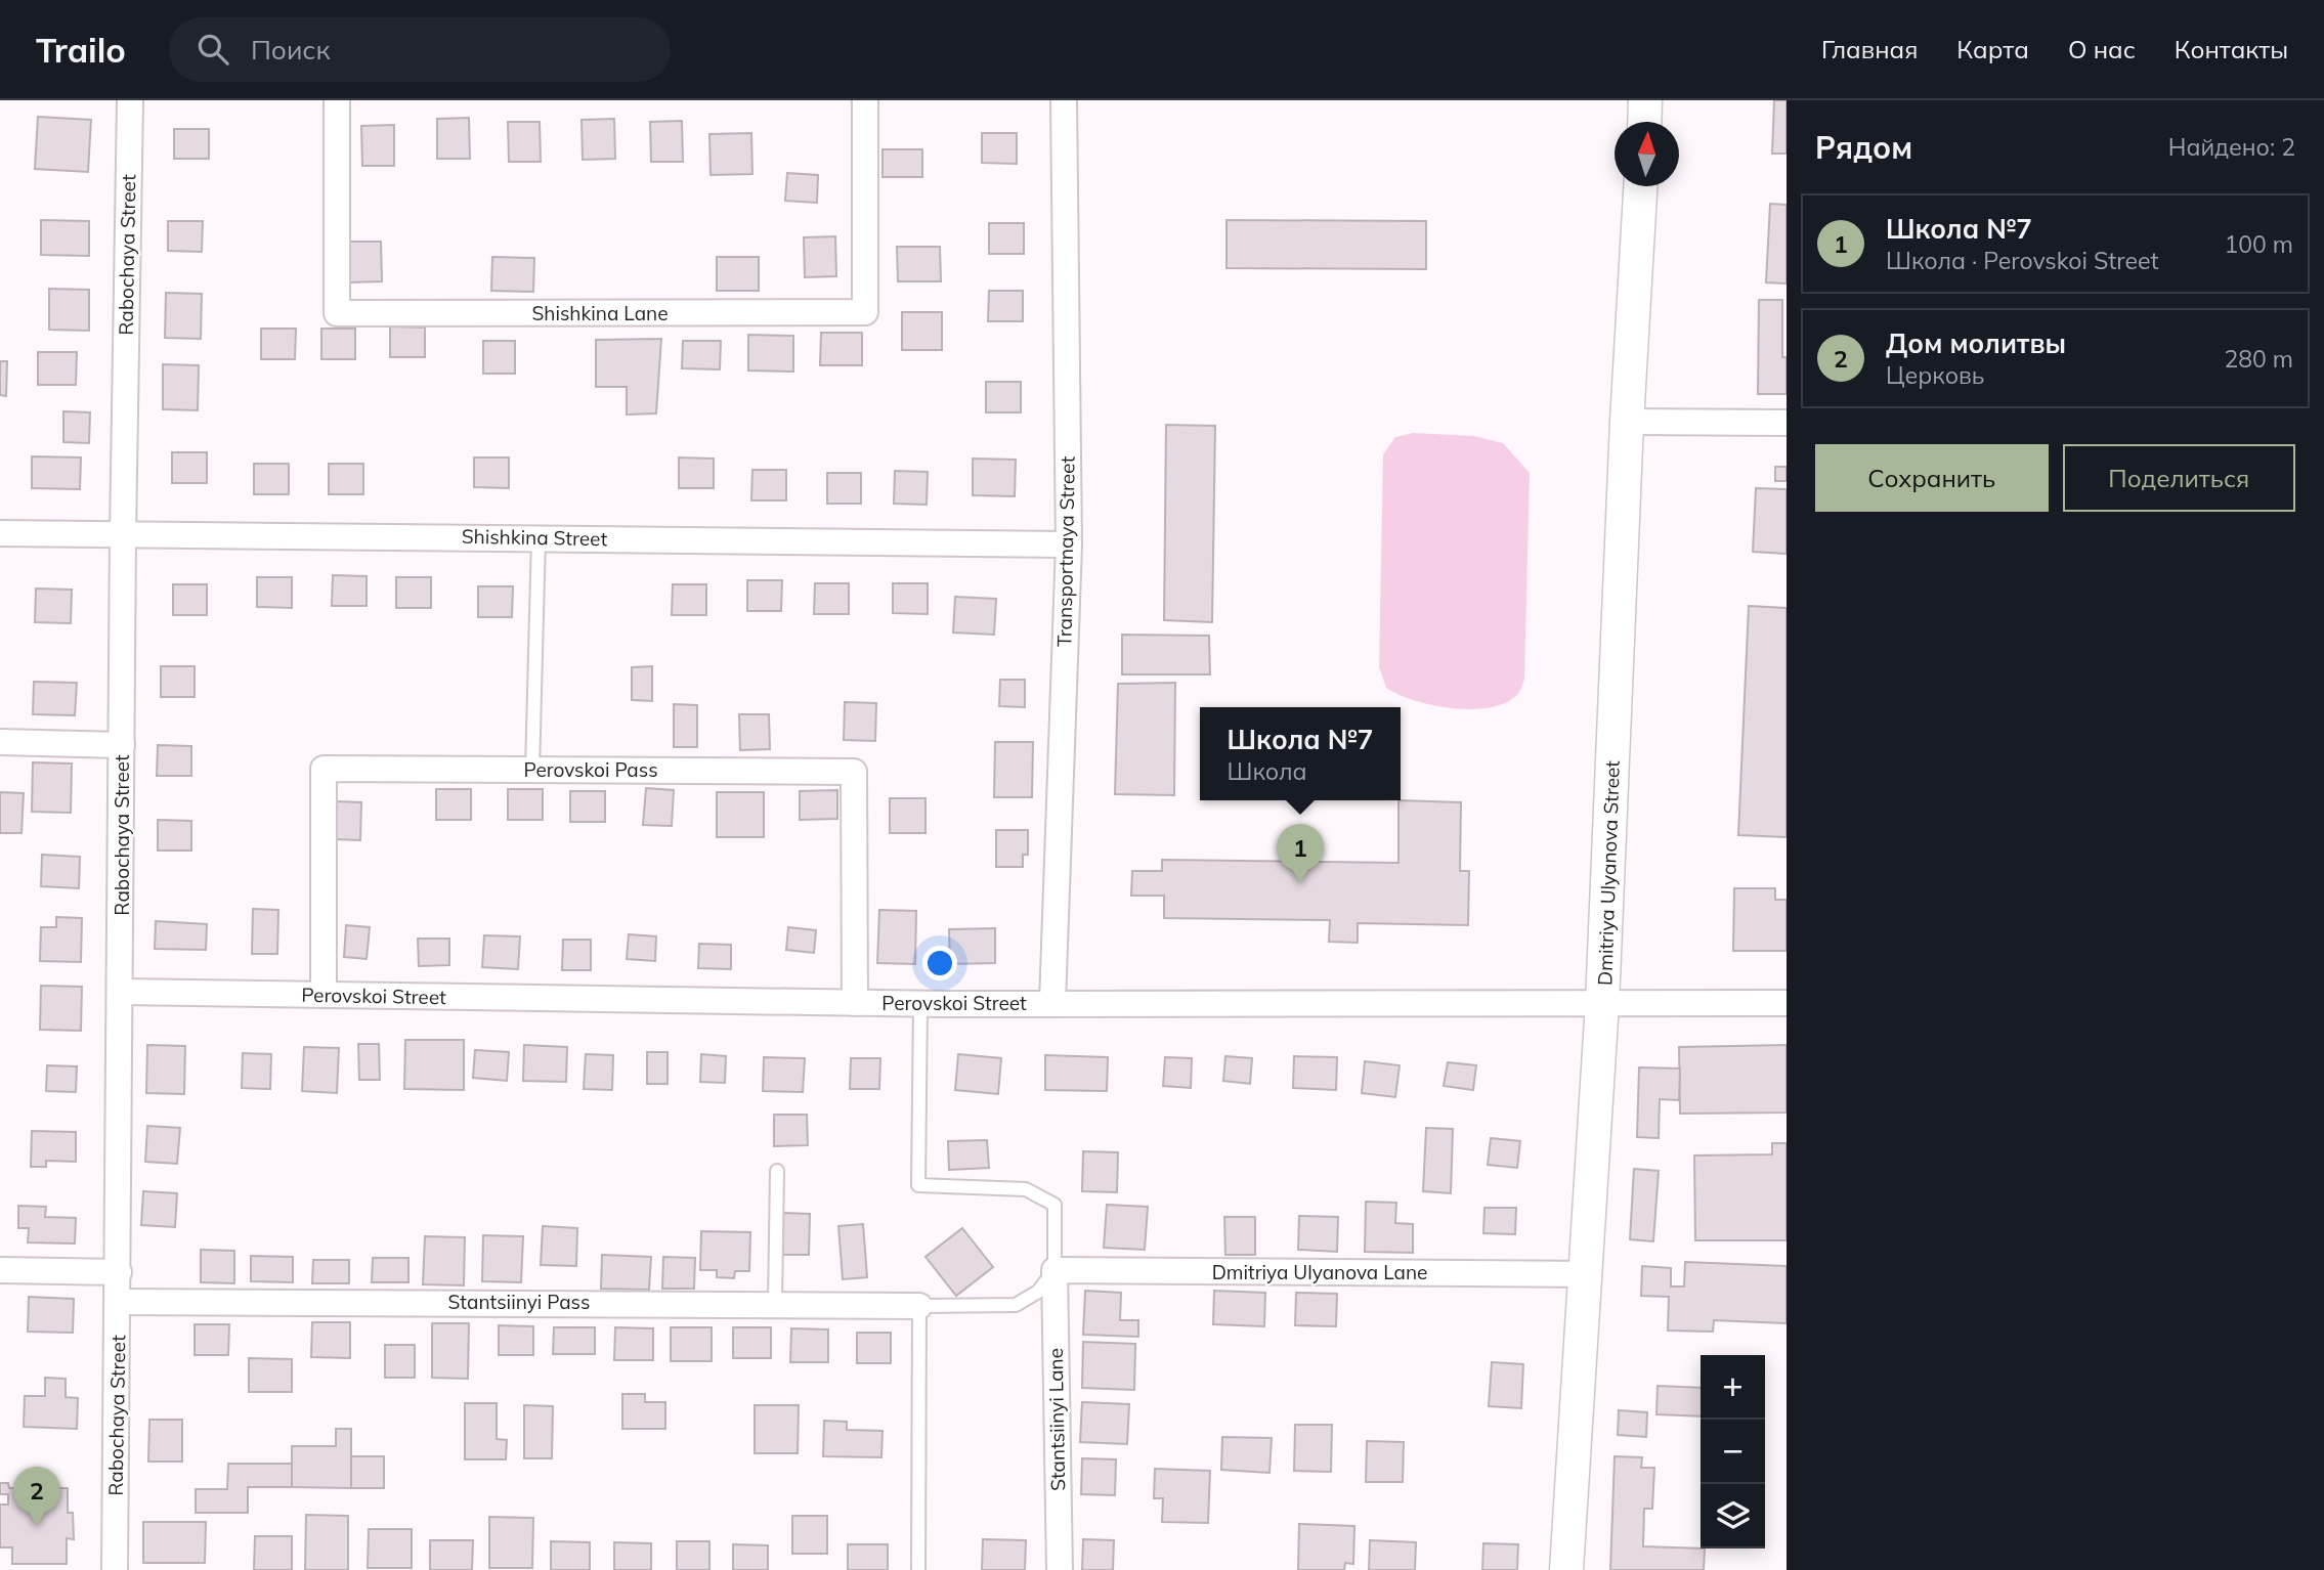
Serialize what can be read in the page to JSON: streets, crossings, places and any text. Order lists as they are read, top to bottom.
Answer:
{
  "streets": {
    "street": [
      "Rabochaya Street",
      "Shishkina Lane",
      "Shishkina Street",
      "Transportnaya Street",
      "Perovskoi Pass",
      "Dmitriya Ulyanova Street",
      "Perovskoi Street",
      "Dmitriya Ulyanova Lane",
      "Stantsiinyi Pass",
      "Stantsiinyi Lane"
    ]
  },
  "crossings": [
    ["Rabochaya Street", "Shishkina Street"],
    ["Rabochaya Street", "Perovskoi Street"],
    ["Rabochaya Street", "Stantsiinyi Pass"],
    ["Shishkina Street", "Transportnaya Street"],
    ["Transportnaya Street", "Perovskoi Street"],
    ["Perovskoi Pass", "Perovskoi Street"],
    ["Dmitriya Ulyanova Street", "Perovskoi Street"],
    ["Dmitriya Ulyanova Street", "Dmitriya Ulyanova Lane"],
    ["Dmitriya Ulyanova Lane", "Stantsiinyi Lane"]
  ],
  "north": "top",
  "page": {
    "header": "Trailo",
    "search": "Поиск",
    "nav": [
      "Главная",
      "Карта",
      "О нас",
      "Контакты"
    ],
    "heading": ["Рядом", "Найдено: 2"],
    "list": [
      {
        "mark": "1",
        "name": "Школа №7",
        "note": "Школа · Perovskoi Street",
        "value": "100 m"
      },
      {
        "mark": "2",
        "name": "Дом молитвы",
        "note": "Церковь",
        "value": "280 m"
      }
    ],
    "buttons": ["Сохранить", "Поделиться"],
    "popup": ["Школа №7", "Школа"],
    "pins": ["1", "2"],
    "map_buttons": ["+", "−"]
  }
}
